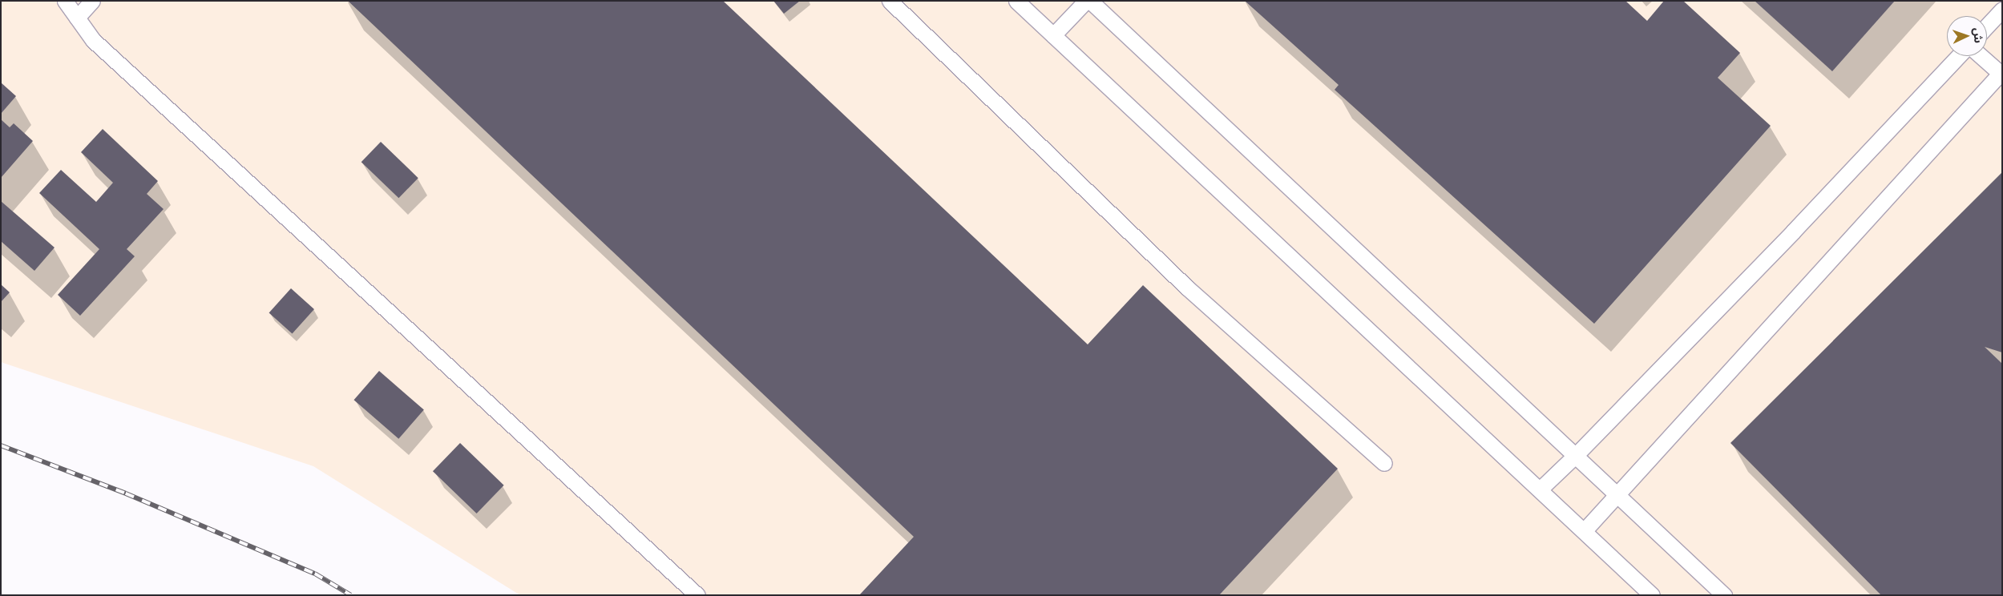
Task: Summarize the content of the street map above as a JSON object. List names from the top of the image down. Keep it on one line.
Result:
{"north":"right"}
